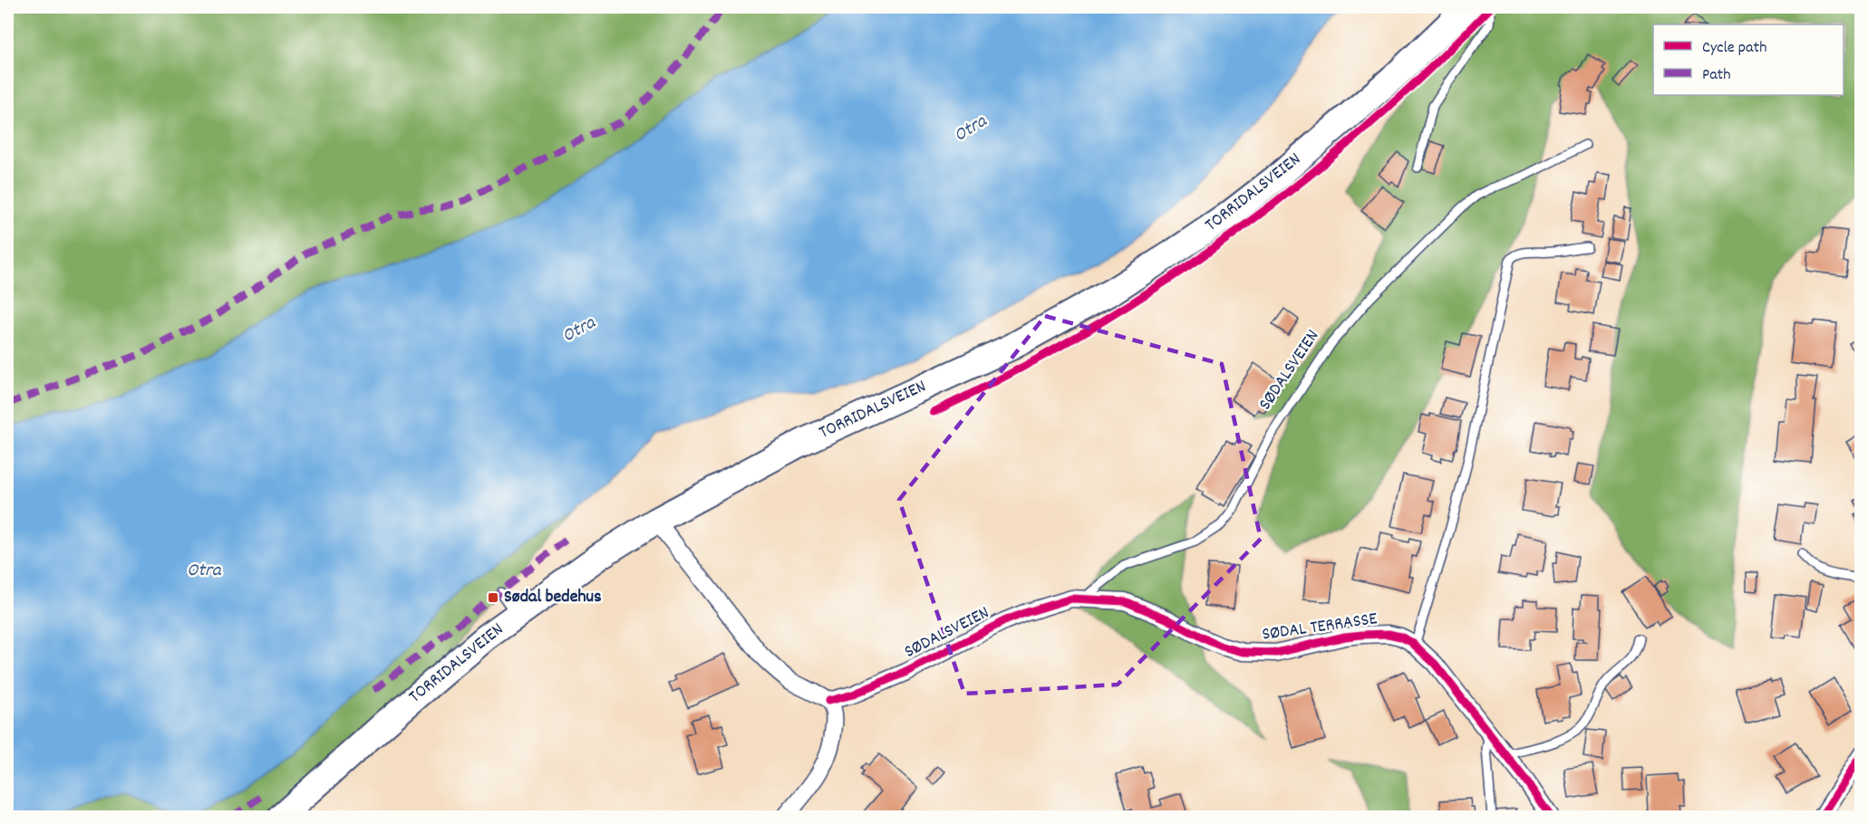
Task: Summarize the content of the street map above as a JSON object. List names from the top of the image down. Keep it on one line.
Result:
{"streets":{"main road":["TORRIDALSVEIEN"],"street":["SØDALSVEIEN","SØDAL TERRASSE"]},"crossings":[["SØDALSVEIEN","SØDAL TERRASSE"]],"water":["Otra"],"places":{"transit":["Sødal bedehus"]},"legend":["Cycle path","Path"]}
